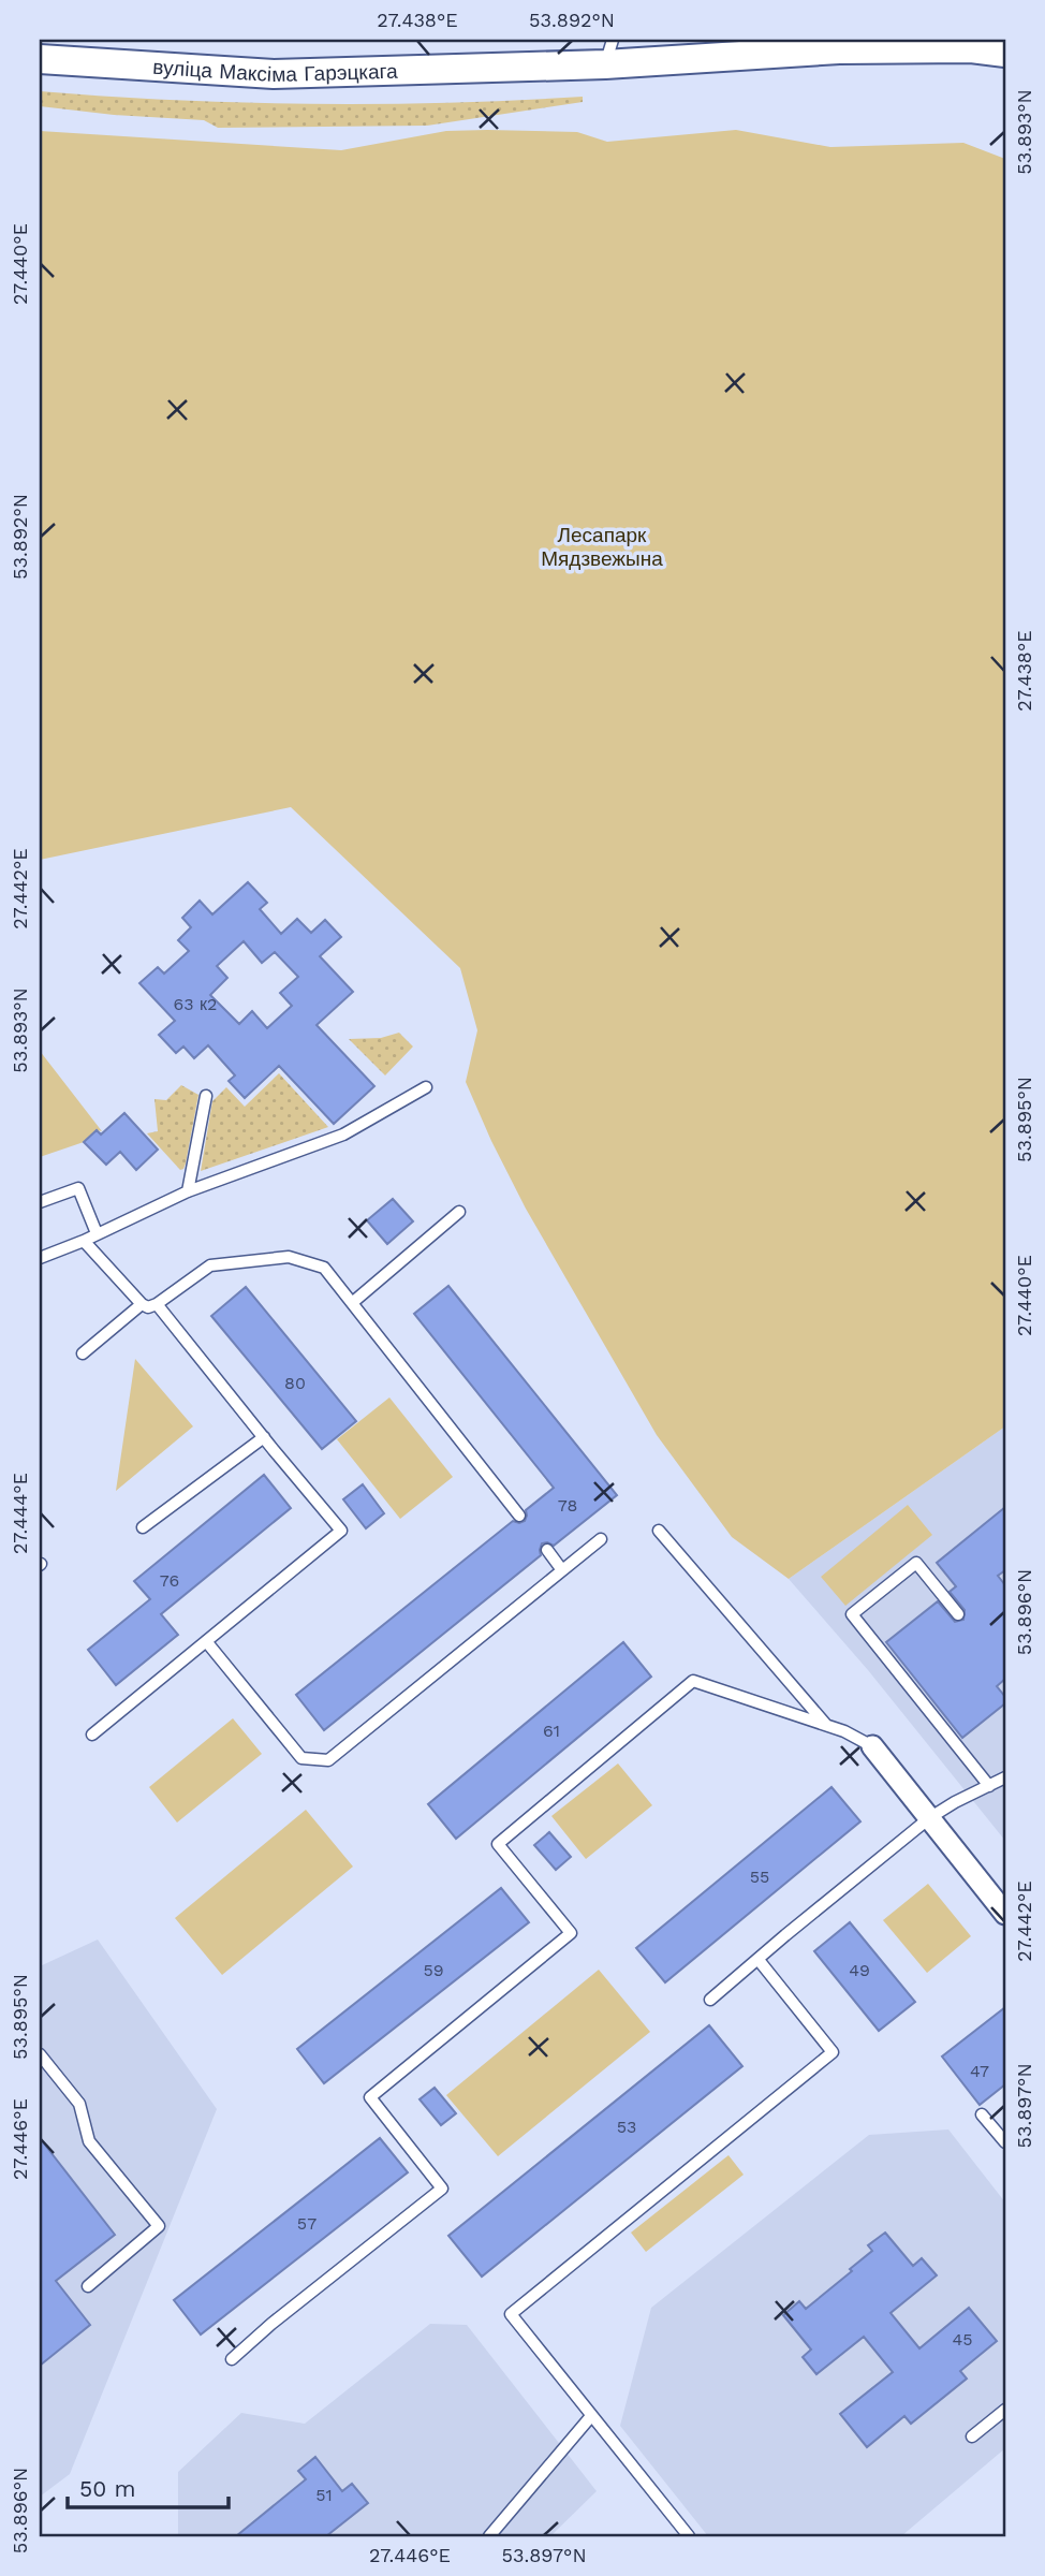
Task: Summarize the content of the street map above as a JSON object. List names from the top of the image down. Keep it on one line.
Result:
{"streets":{"main road":["вуліца Максіма Гарэцкага"]},"parks":["Лесапарк Мядзвежына"],"house_numbers":["63 к2","80","78","76","61","55","59","49","47","53","57","45","51"],"scale_bar":"50 m","coordinates":["27.438°E","53.892°N","53.893°N","27.440°E","27.442°E","53.895°N","27.444°E","53.896°N","53.897°N","27.446°E"]}
